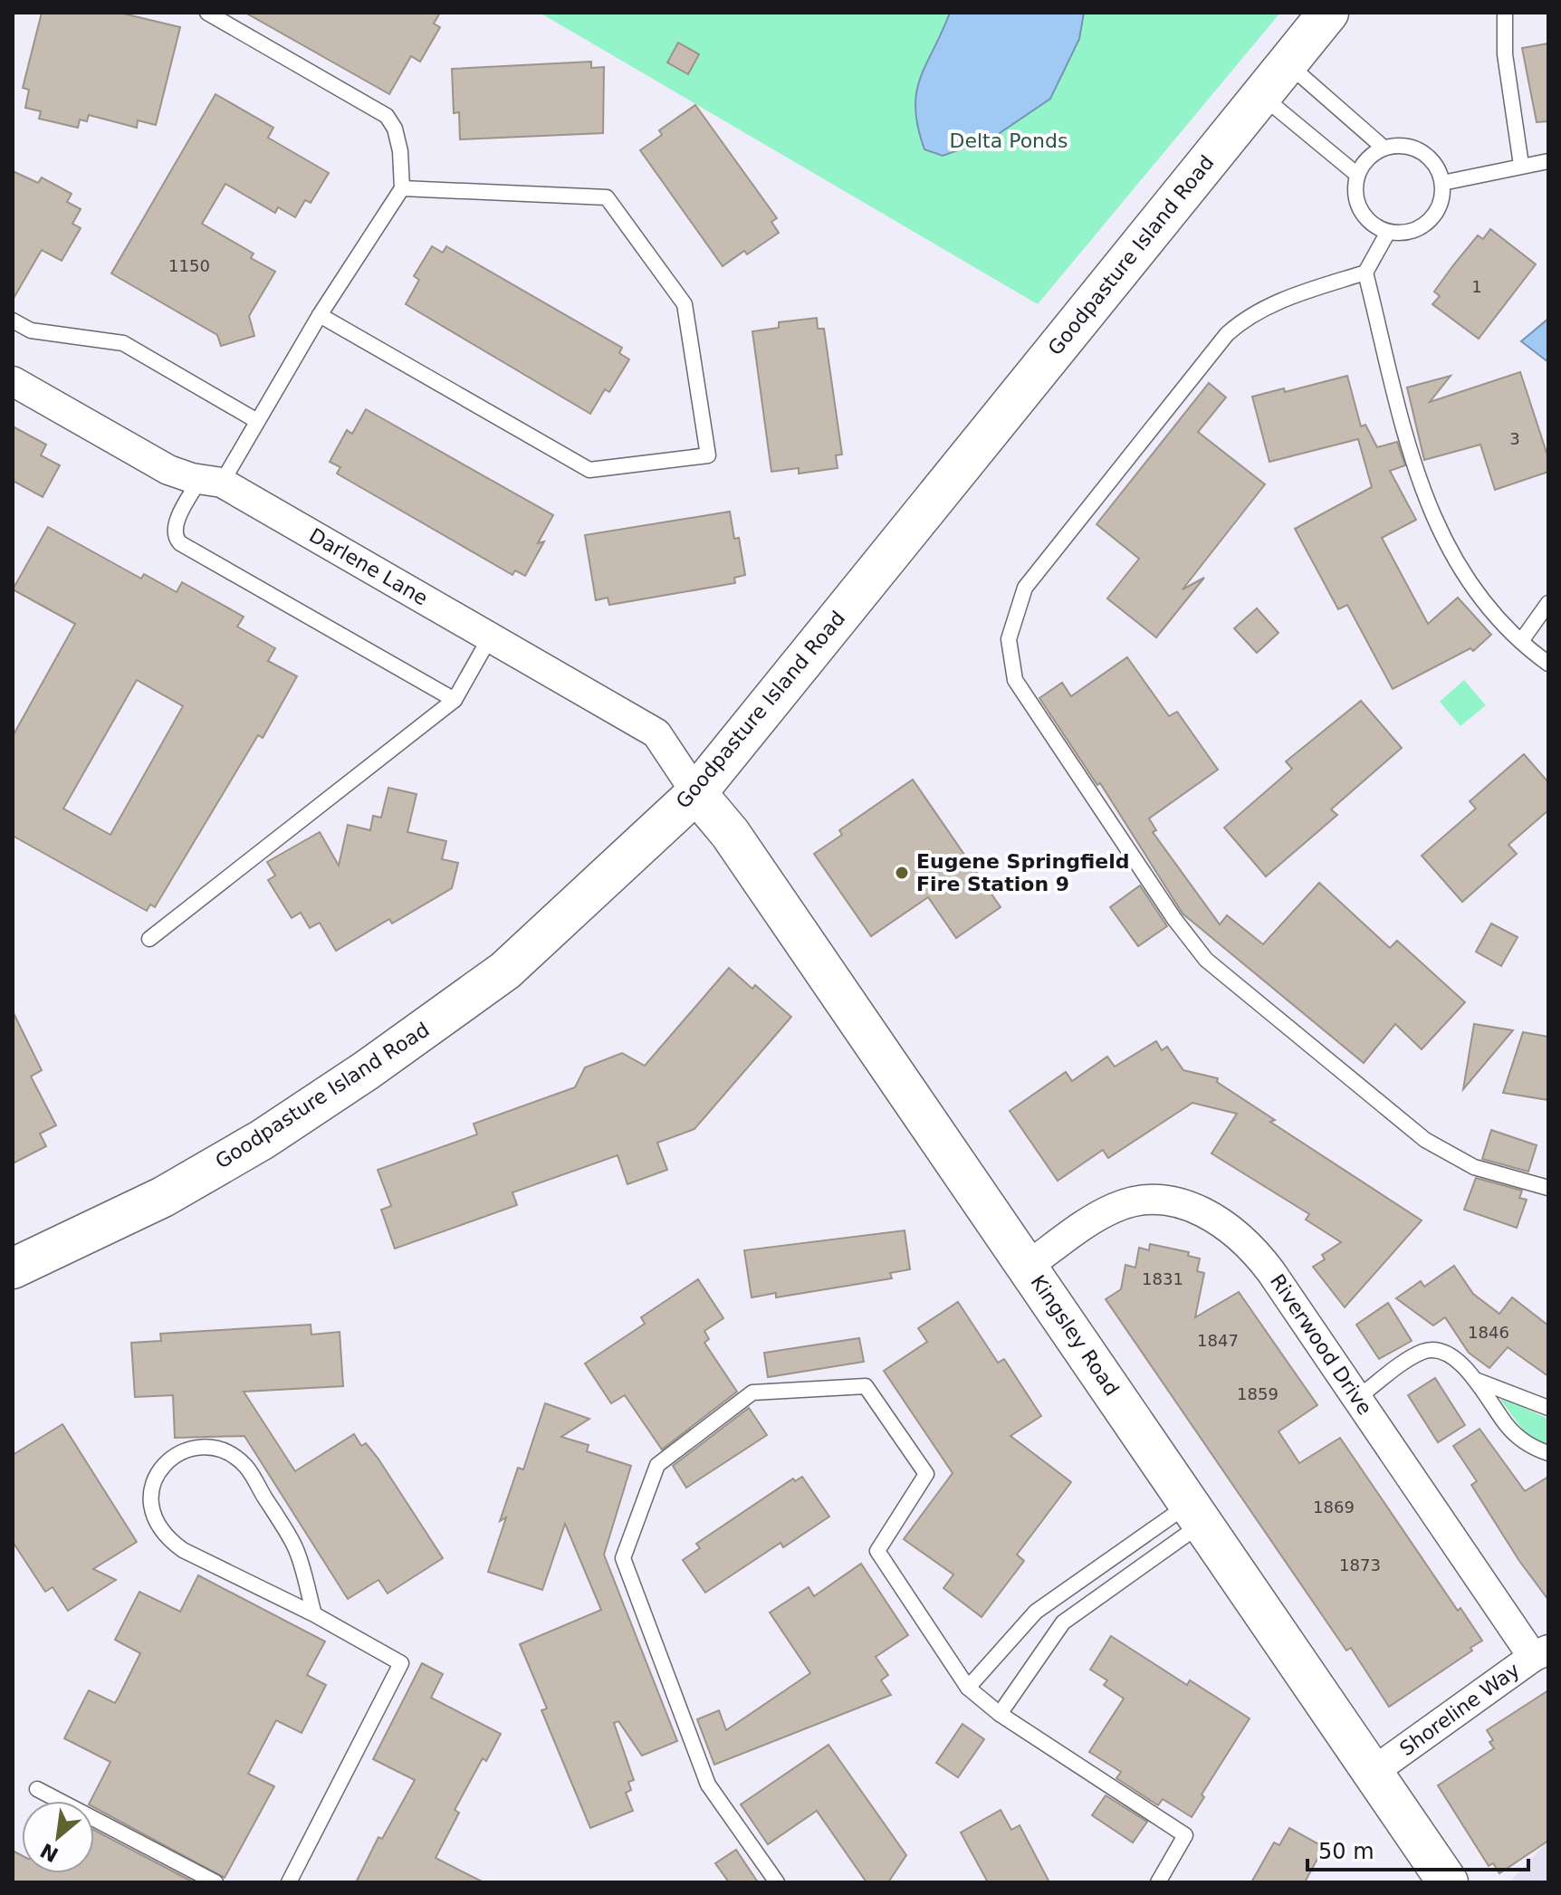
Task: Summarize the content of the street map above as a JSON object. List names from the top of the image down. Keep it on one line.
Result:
{"streets":{"main road":["Goodpasture Island Road","Kingsley Road"],"street":["Darlene Lane","Riverwood Drive","Shoreline Way"]},"crossings":[["Goodpasture Island Road","Darlene Lane"],["Goodpasture Island Road","Kingsley Road"],["Darlene Lane","Kingsley Road"],["Kingsley Road","Riverwood Drive"],["Kingsley Road","Shoreline Way"],["Riverwood Drive","Shoreline Way"]],"parks":["Delta Ponds"],"places":["Eugene Springfield Fire Station 9"],"house_numbers":["1150","1","3","1831","1846","1847","1859","1869","1873"],"scale_bar":"50 m","north":"bottom left"}
